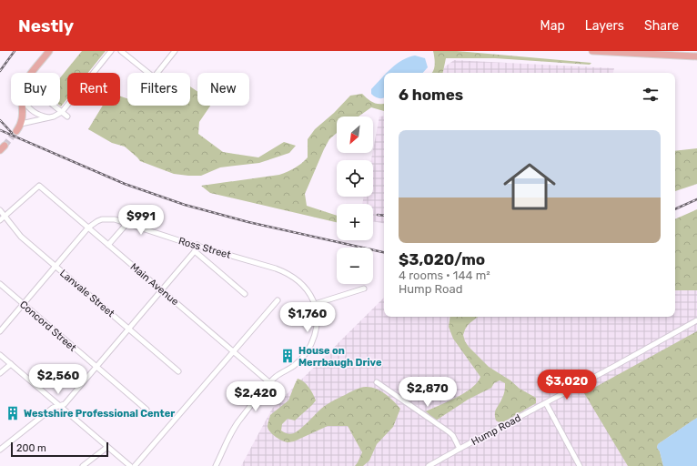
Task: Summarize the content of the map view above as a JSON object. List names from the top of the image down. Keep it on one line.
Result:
{"streets":{"street":["Ross Street","Main Avenue","Lanvale Street","Concord Street","Hump Road"]},"crossings":[["Ross Street","Main Avenue"],["Ross Street","Lanvale Street"],["Ross Street","Concord Street"],["Main Avenue","Lanvale Street"]],"places":{"building":["House on Merrbaugh Drive","Westshire Professional Center"]},"scale_bar":"200 m","north":"bottom left","page":{"header":"Nestly","nav":["Map","Layers","Share"],"chip":["Buy","Rent","Filters","New"],"heading":"6 homes","map_buttons":["+","−"],"list":[{"name":"$3,020/mo","note":"4 rooms · 144 m² · Hump Road"}],"price":["$991","$1,760","$2,560","$3,020","$2,870","$2,420"],"scale":"200 m"}}
